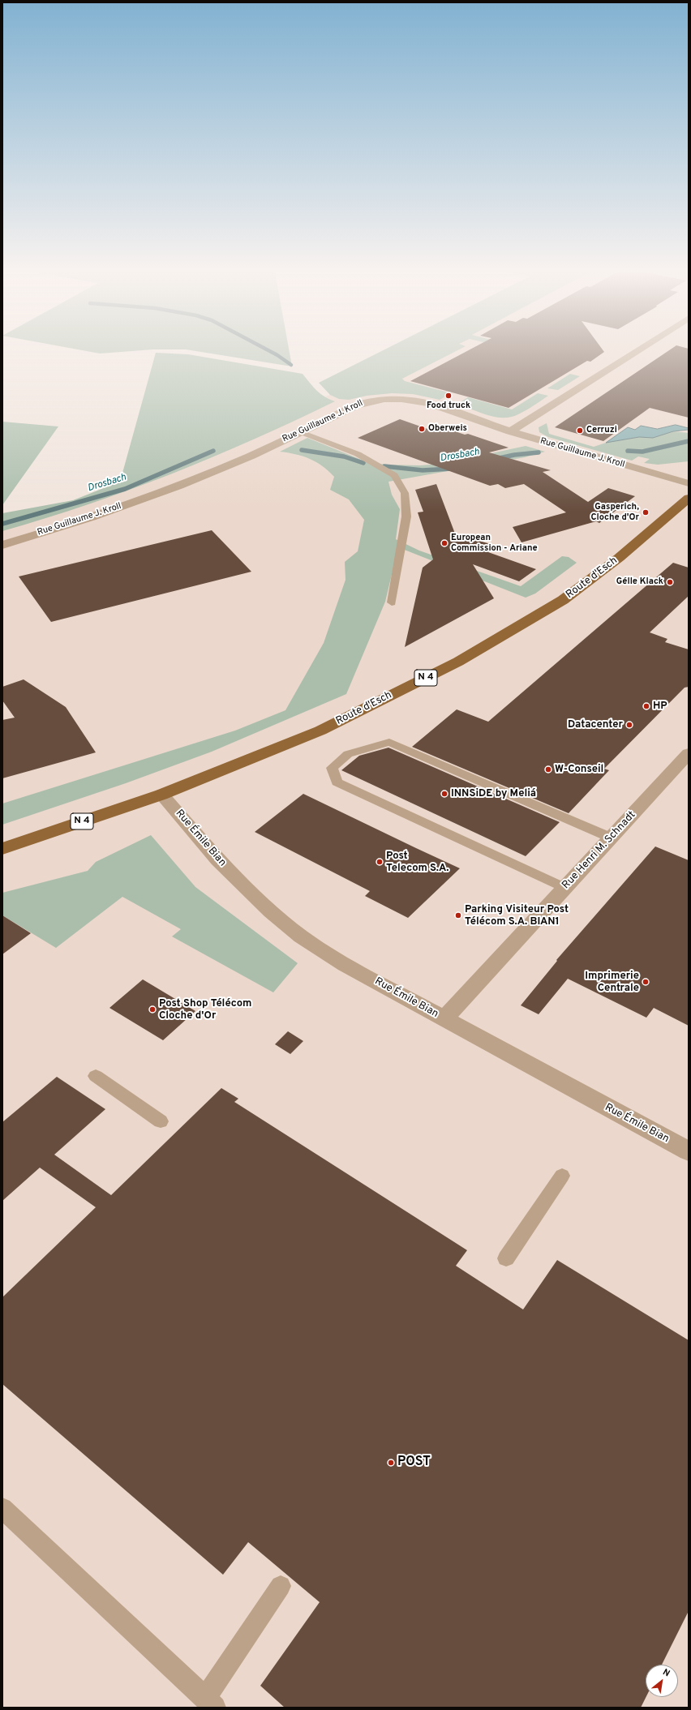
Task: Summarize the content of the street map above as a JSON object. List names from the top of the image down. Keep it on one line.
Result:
{"streets":{"main road":["Route d'Esch","N 4"],"street":["Rue Guillaume J. Kroll","Rue Émile Bian","Rue Henri M. Schnadt"]},"crossings":[["Route d'Esch","Rue Émile Bian"],["Rue Émile Bian","Rue Henri M. Schnadt"]],"water":["Drosbach"],"places":["Food truck","Oberweis","Cerruzi","Gasperich, Cloche d'Or","European Commission - Ariane","Gélle Klack","HP","Datacenter","W-Conseil","INNSiDE by Meliá","Post Telecom S.A.","Parking Visiteur Post Télécom S.A. BIAN1","Imprimerie Centrale","Post Shop Télécom Cloche d'Or","POST"],"north":"top right"}
